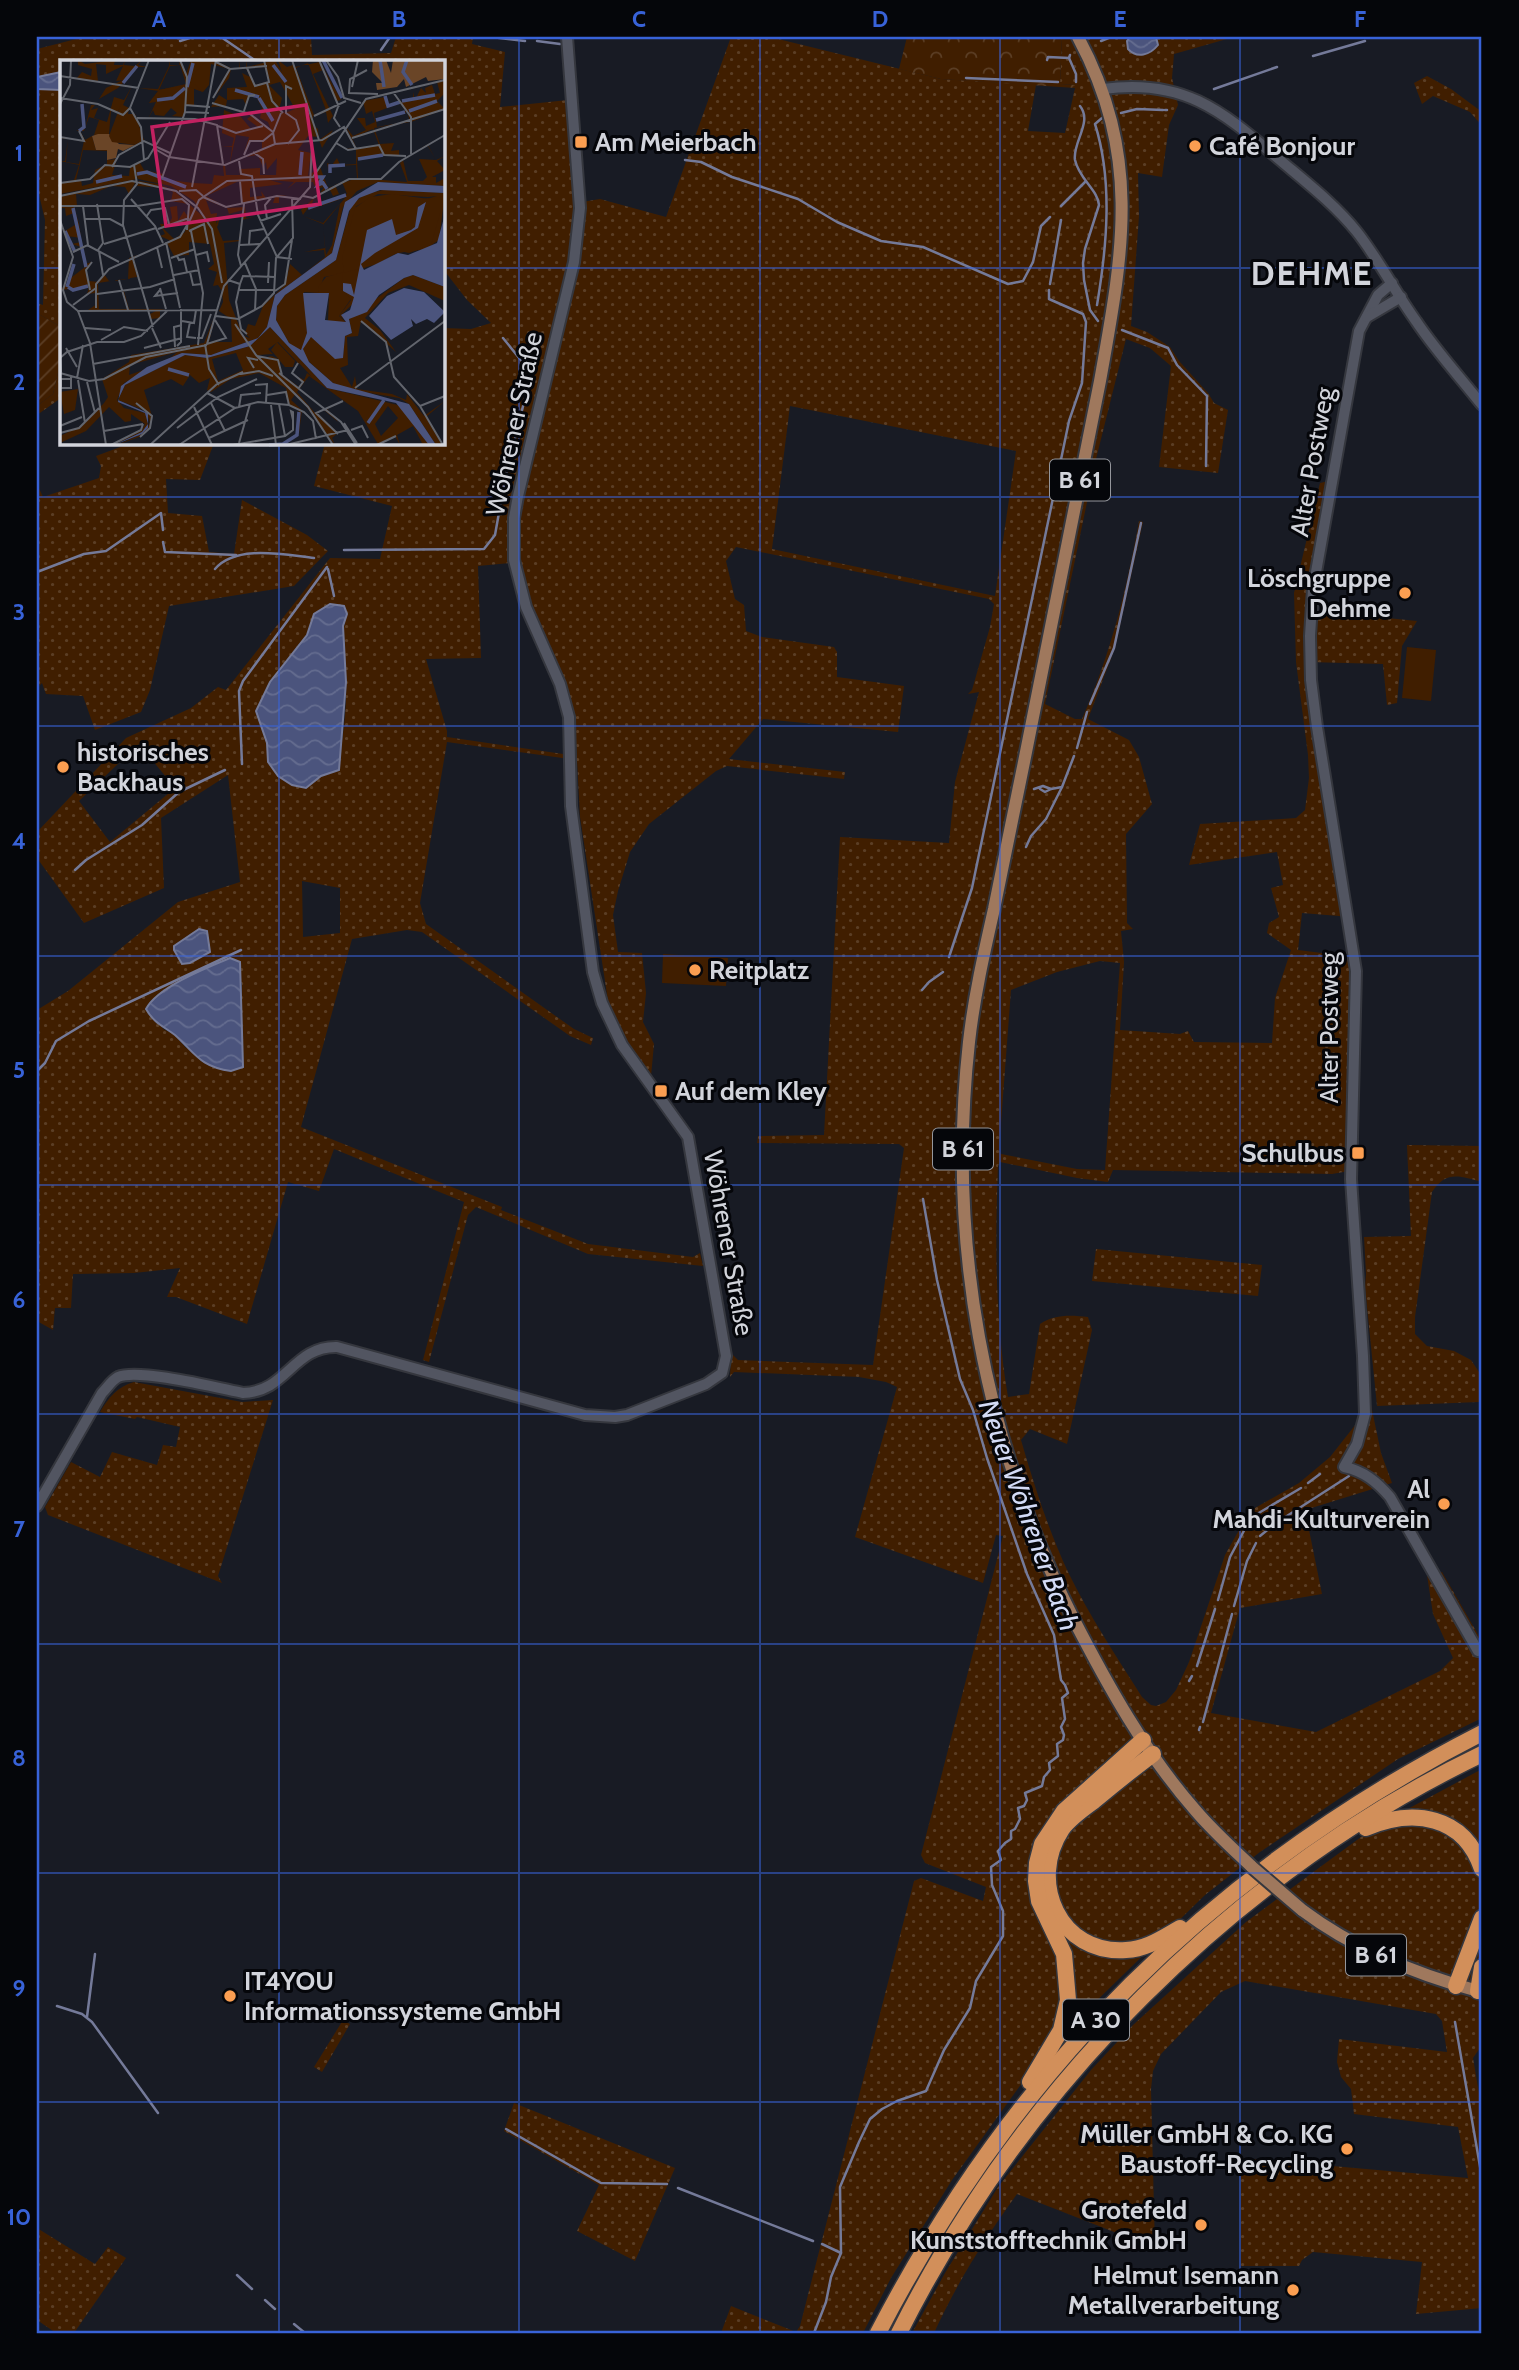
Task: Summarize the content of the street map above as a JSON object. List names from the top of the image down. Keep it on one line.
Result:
{"streets":{"highway":["A 30"],"main road":["B 61"],"street":["Wöhrener Straße","Alter Postweg"]},"districts":["DEHME"],"water":["Neuer Wöhrener Bach"],"places":{"transit":["Am Meierbach","Auf dem Kley","Schulbus"],"other":["Café Bonjour","Löschgruppe Dehme","historisches Backhaus","Reitplatz","Al Mahdi-Kulturverein","IT4YOU Informationssysteme GmbH","Müller GmbH & Co. KG Baustoff-Recycling","Grotefeld Kunststofftechnik GmbH","Helmut Isemann Metallverarbeitung"]},"grid":{"columns":["A","B","C","D","E","F"],"rows":["1","2","3","4","5","6","7","8","9","10"]}}
